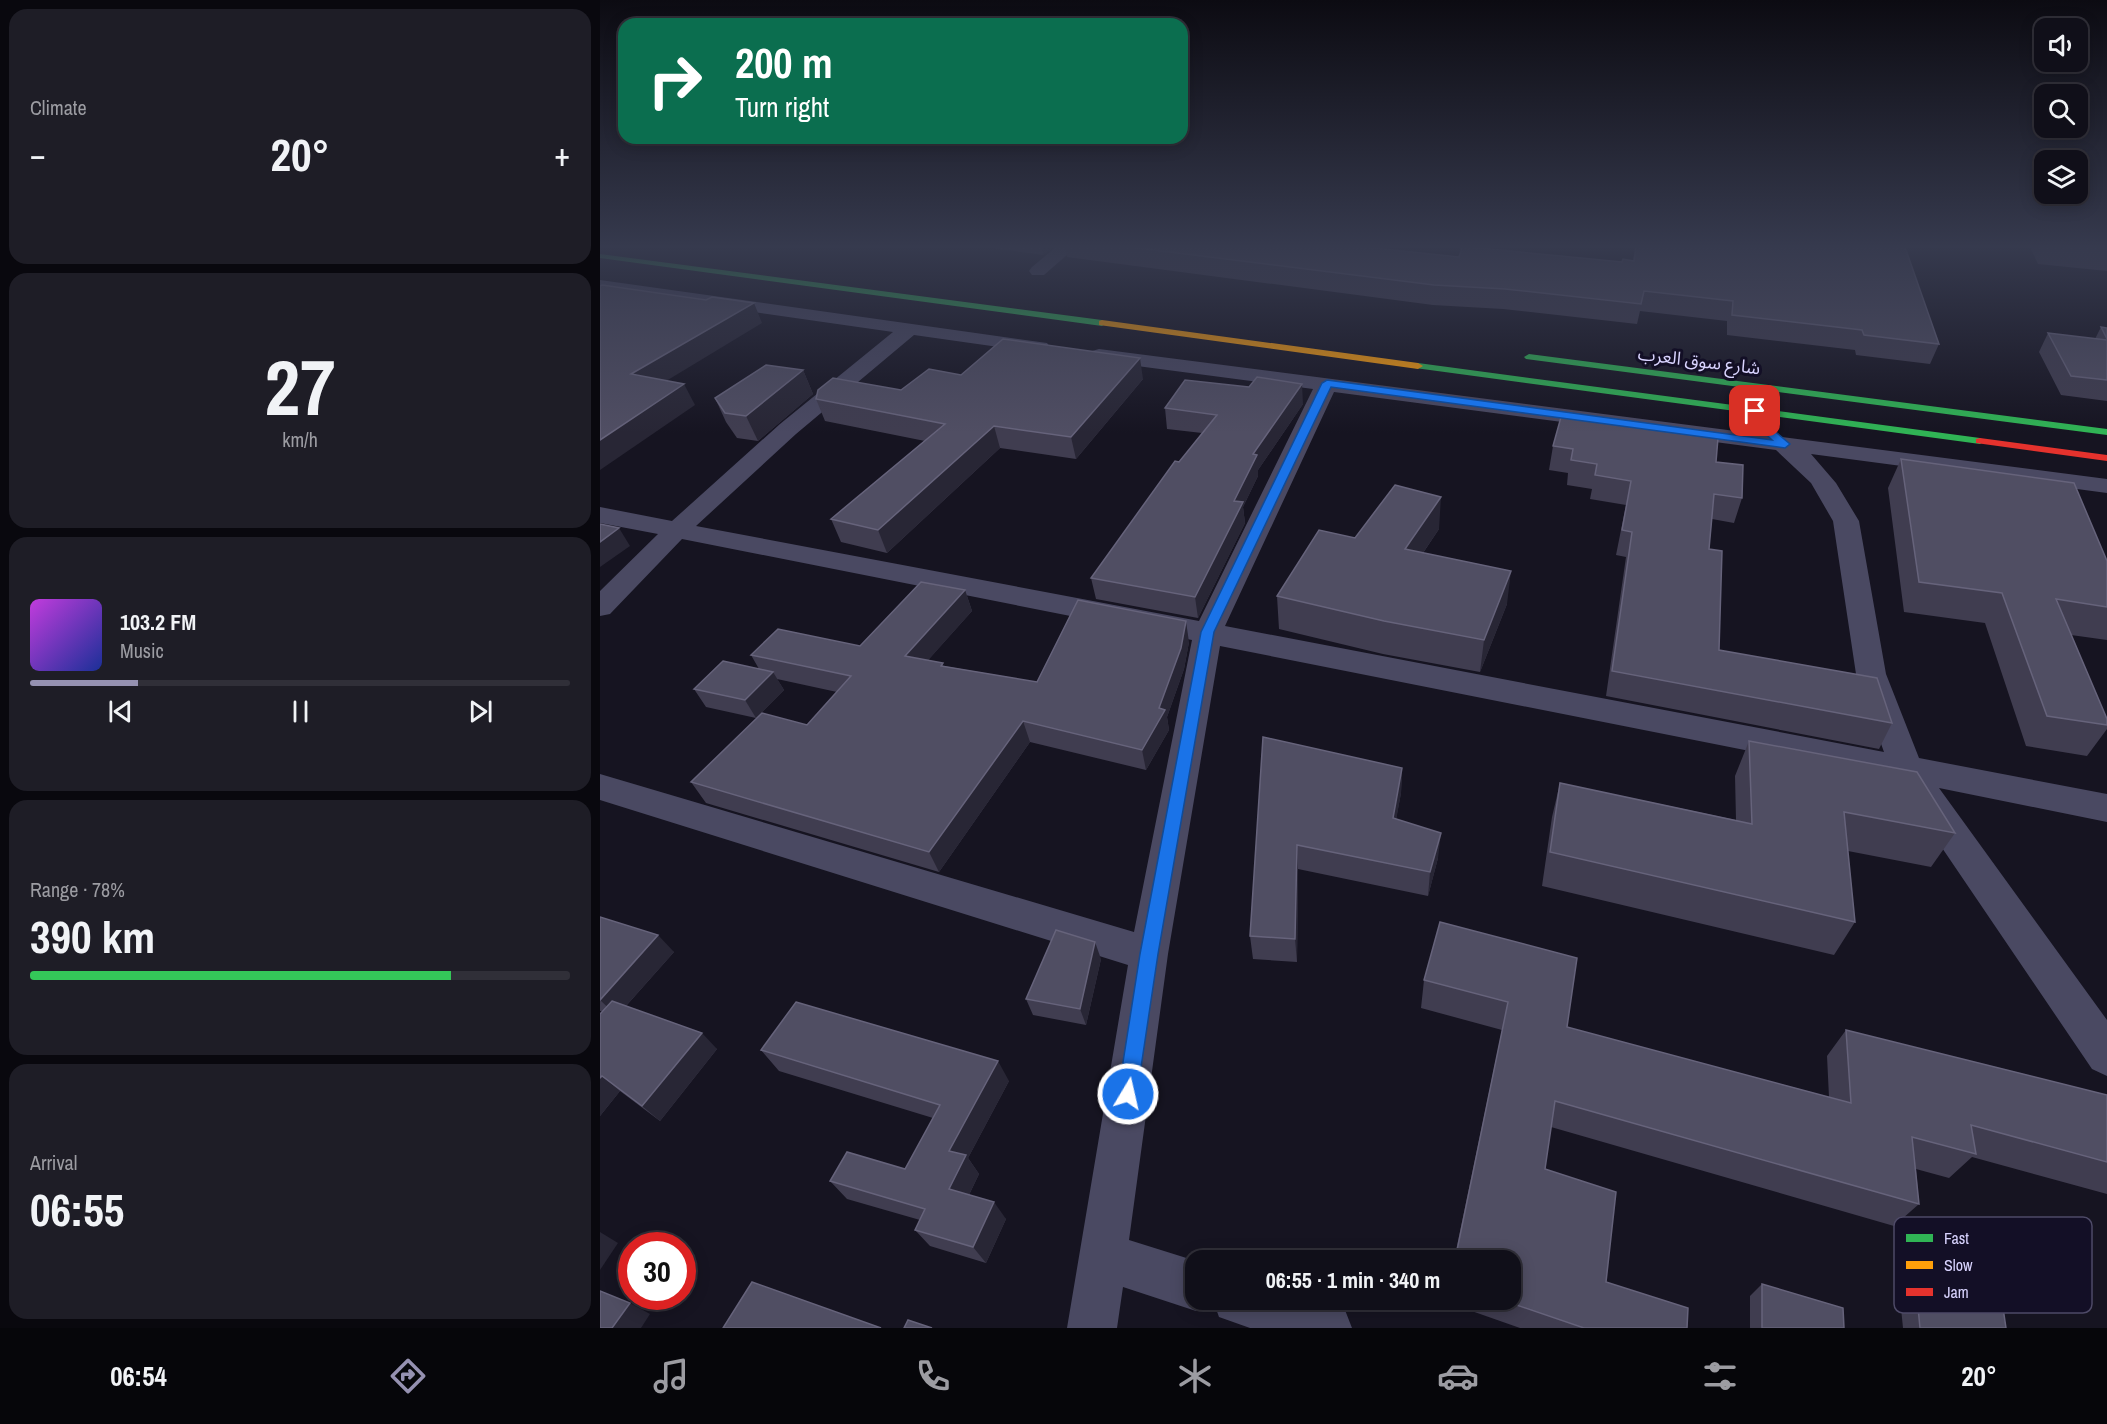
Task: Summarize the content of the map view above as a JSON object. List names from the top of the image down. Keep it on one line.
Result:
{"streets":{"main road":["شارع سوق العرب"]},"legend":["Fast","Slow","Jam"],"page":{"tile":["Climate",["27","km/h"],["Range · 78%","390 km"],["Arrival","06:55"]],"turn":["200 m","Turn right"],"heat":["−","20°","+"],"song":["103.2 FM","Music"],"limit":"30","trip":"06:55 · 1 min · 340 m","tabs":["06:54","20°"]}}
